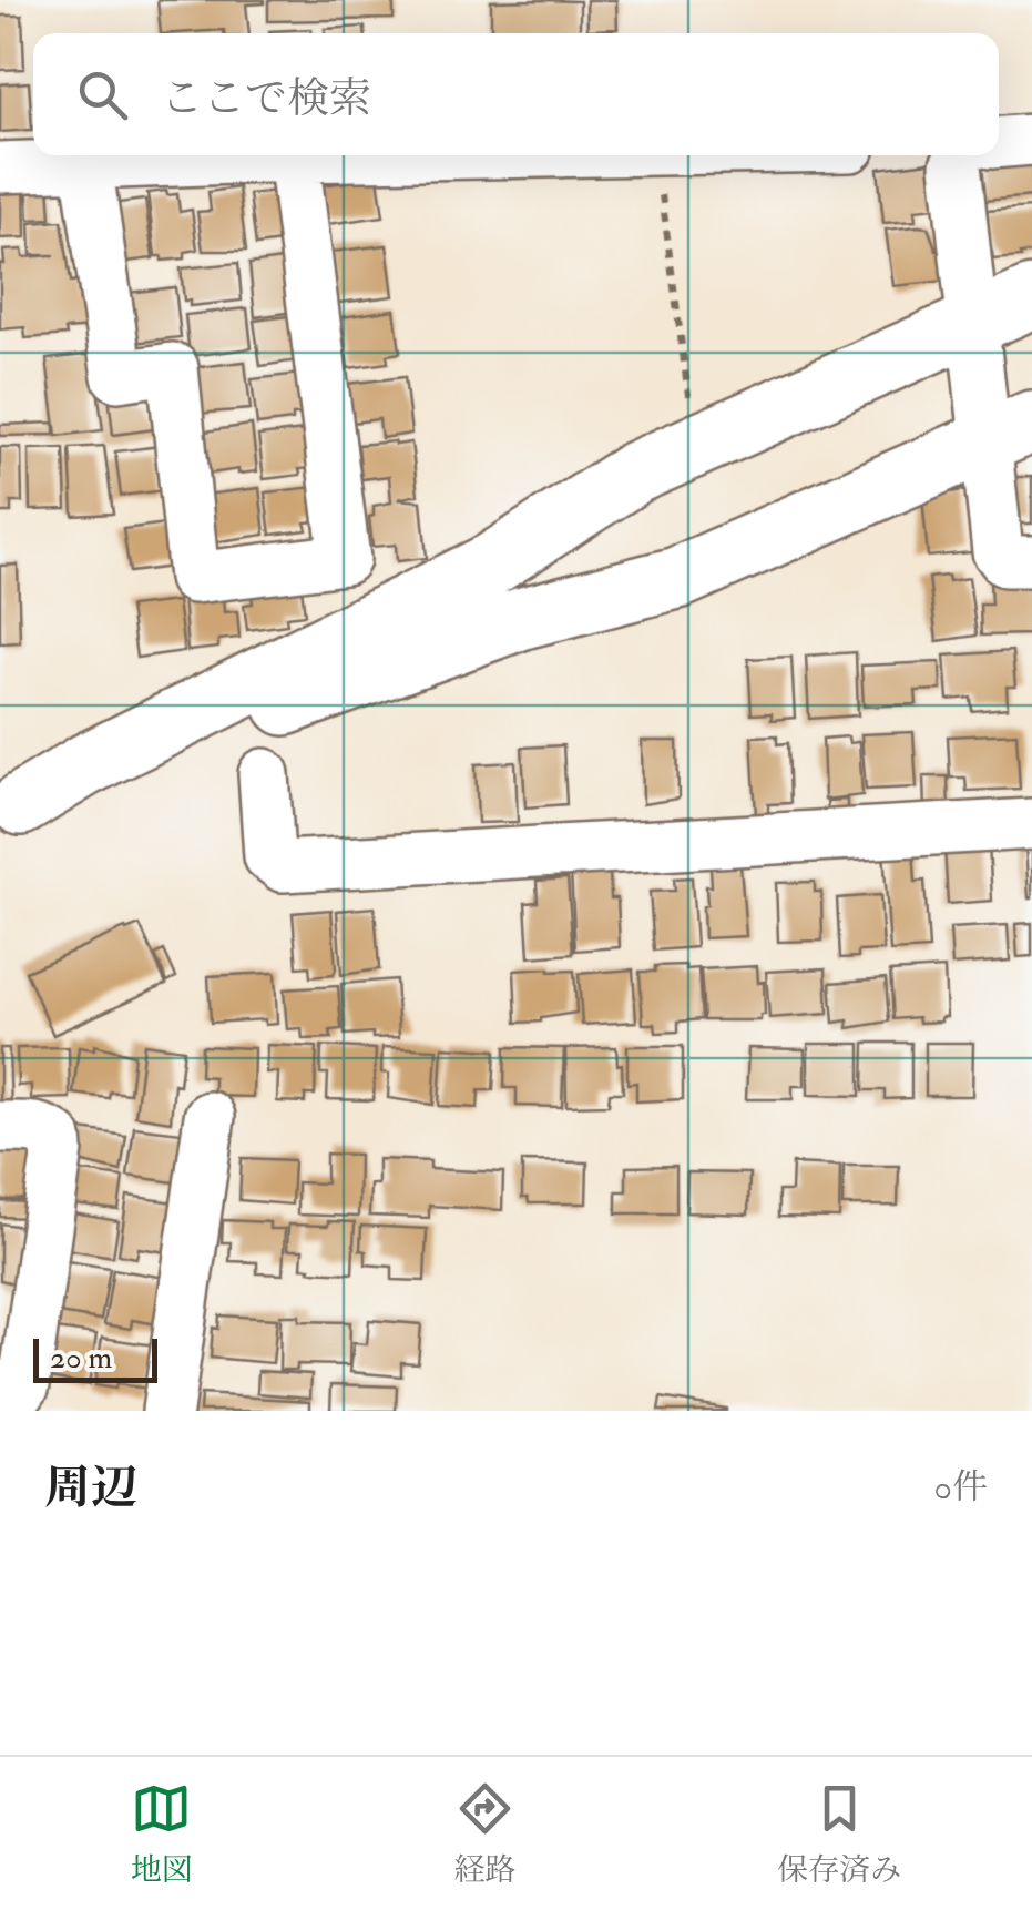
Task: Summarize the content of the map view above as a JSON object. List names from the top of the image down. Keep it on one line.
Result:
{"scale_bar":"20 m","page":{"search":"ここで検索","scale":"20 m","heading":["周辺","0件"],"nav":["地図","経路","保存済み"]}}
